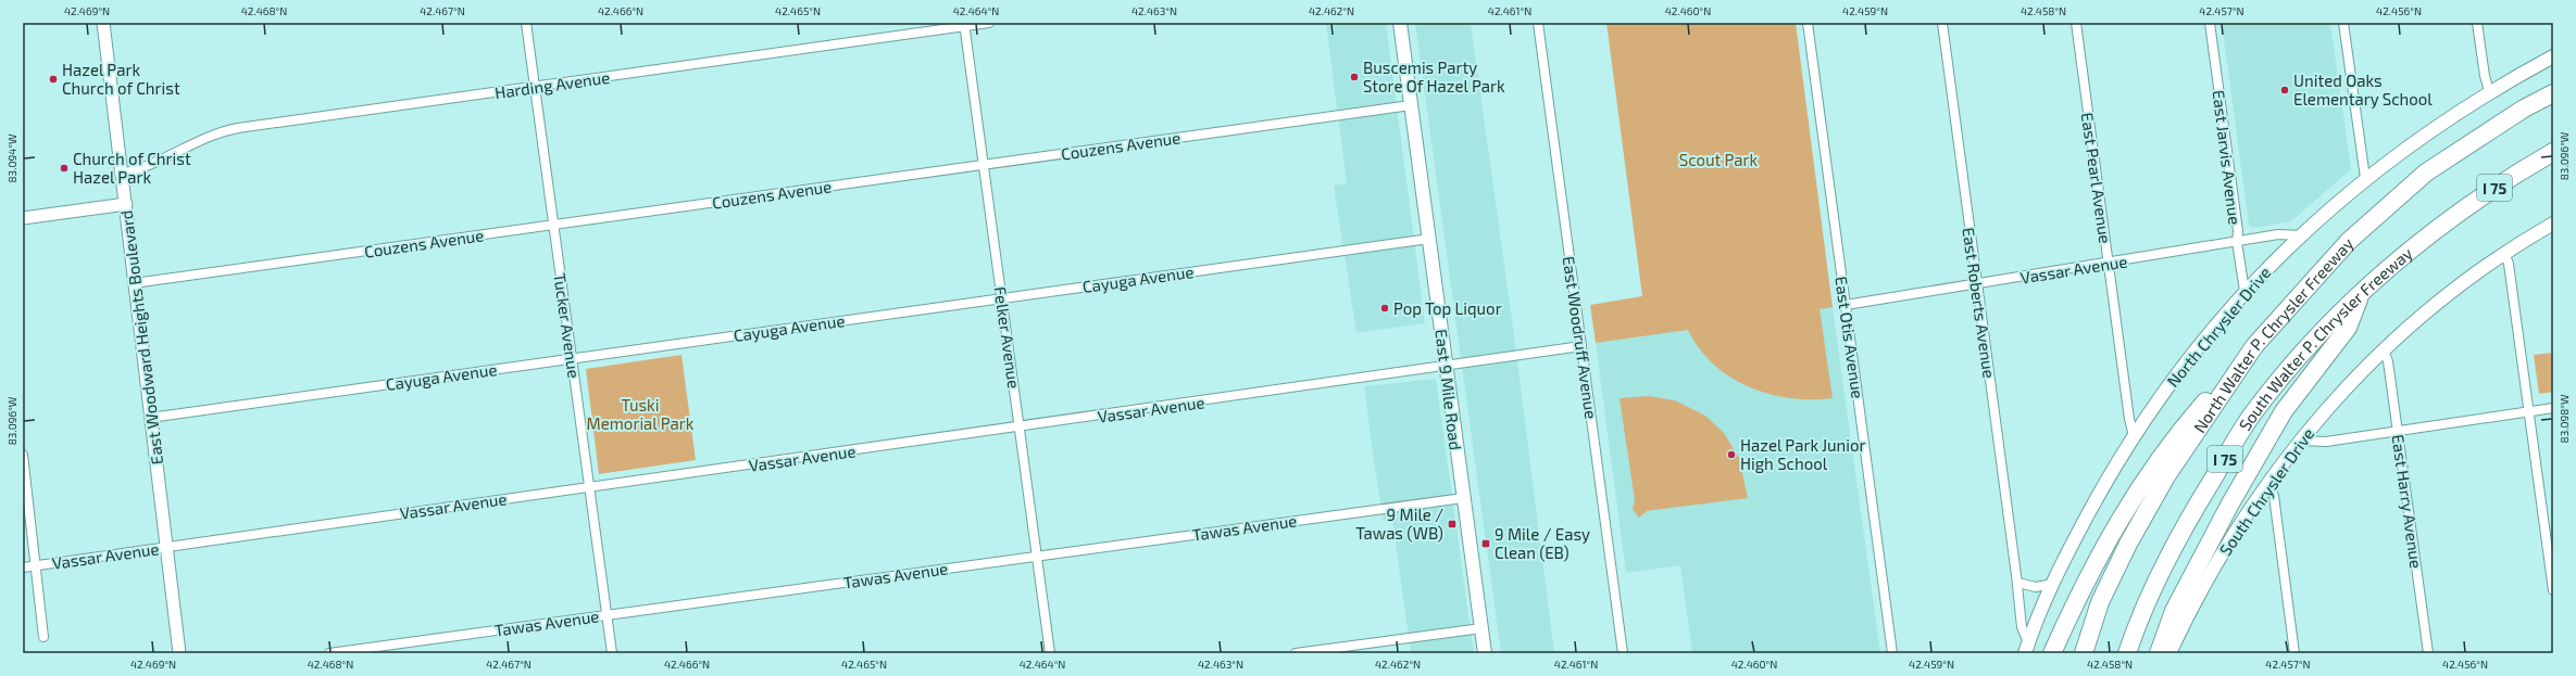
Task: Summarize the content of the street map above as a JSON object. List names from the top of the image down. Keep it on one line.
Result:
{"streets":{"highway":["I 75","North Walter P. Chrysler Freeway","South Walter P. Chrysler Freeway"],"main road":["North Chrysler Drive","East 9 Mile Road","South Chrysler Drive"],"street":["Harding Avenue","Couzens Avenue","East Jarvis Avenue","East Pearl Avenue","Vassar Avenue","Cayuga Avenue","East Roberts Avenue","Tucker Avenue","East Woodward Heights Boulevard","Felker Avenue","East Woodruff Avenue","East Otis Avenue","East Harry Avenue","Tawas Avenue"]},"crossings":[["Harding Avenue","Tucker Avenue"],["Harding Avenue","East Woodward Heights Boulevard"],["Harding Avenue","Felker Avenue"],["Couzens Avenue","Tucker Avenue"],["Couzens Avenue","East Woodward Heights Boulevard"],["Couzens Avenue","Felker Avenue"],["Couzens Avenue","East 9 Mile Road"],["East Jarvis Avenue","Vassar Avenue"],["East Jarvis Avenue","North Chrysler Drive"],["East Pearl Avenue","Vassar Avenue"],["East Pearl Avenue","North Chrysler Drive"],["Vassar Avenue","East Roberts Avenue"],["Vassar Avenue","Tucker Avenue"],["Vassar Avenue","North Chrysler Drive"],["Vassar Avenue","East Woodward Heights Boulevard"],["Vassar Avenue","Felker Avenue"],["Vassar Avenue","East Woodruff Avenue"],["Vassar Avenue","East Otis Avenue"],["Vassar Avenue","East 9 Mile Road"],["Cayuga Avenue","Tucker Avenue"],["Cayuga Avenue","East Woodward Heights Boulevard"],["Cayuga Avenue","Felker Avenue"],["Cayuga Avenue","East 9 Mile Road"],["East Roberts Avenue","North Chrysler Drive"],["Tucker Avenue","Tawas Avenue"],["Felker Avenue","Tawas Avenue"],["East 9 Mile Road","Tawas Avenue"],["South Chrysler Drive","East Harry Avenue"]],"parks":["Scout Park","Tuski Memorial Park"],"places":{"other":["Buscemis Party Store Of Hazel Park","Hazel Park Church of Christ","United Oaks Elementary School","Church of Christ Hazel Park","Pop Top Liquor","Hazel Park Junior High School"],"transit":["9 Mile / Tawas (WB)","9 Mile / Easy Clean (EB)"]},"coordinates":["42.469°N","42.468°N","42.467°N","42.466°N","42.465°N","42.464°N","42.463°N","42.462°N","42.461°N","42.460°N","42.459°N","42.458°N","42.457°N","42.456°N","83.096°W","83.094°W","83.098°W"]}
